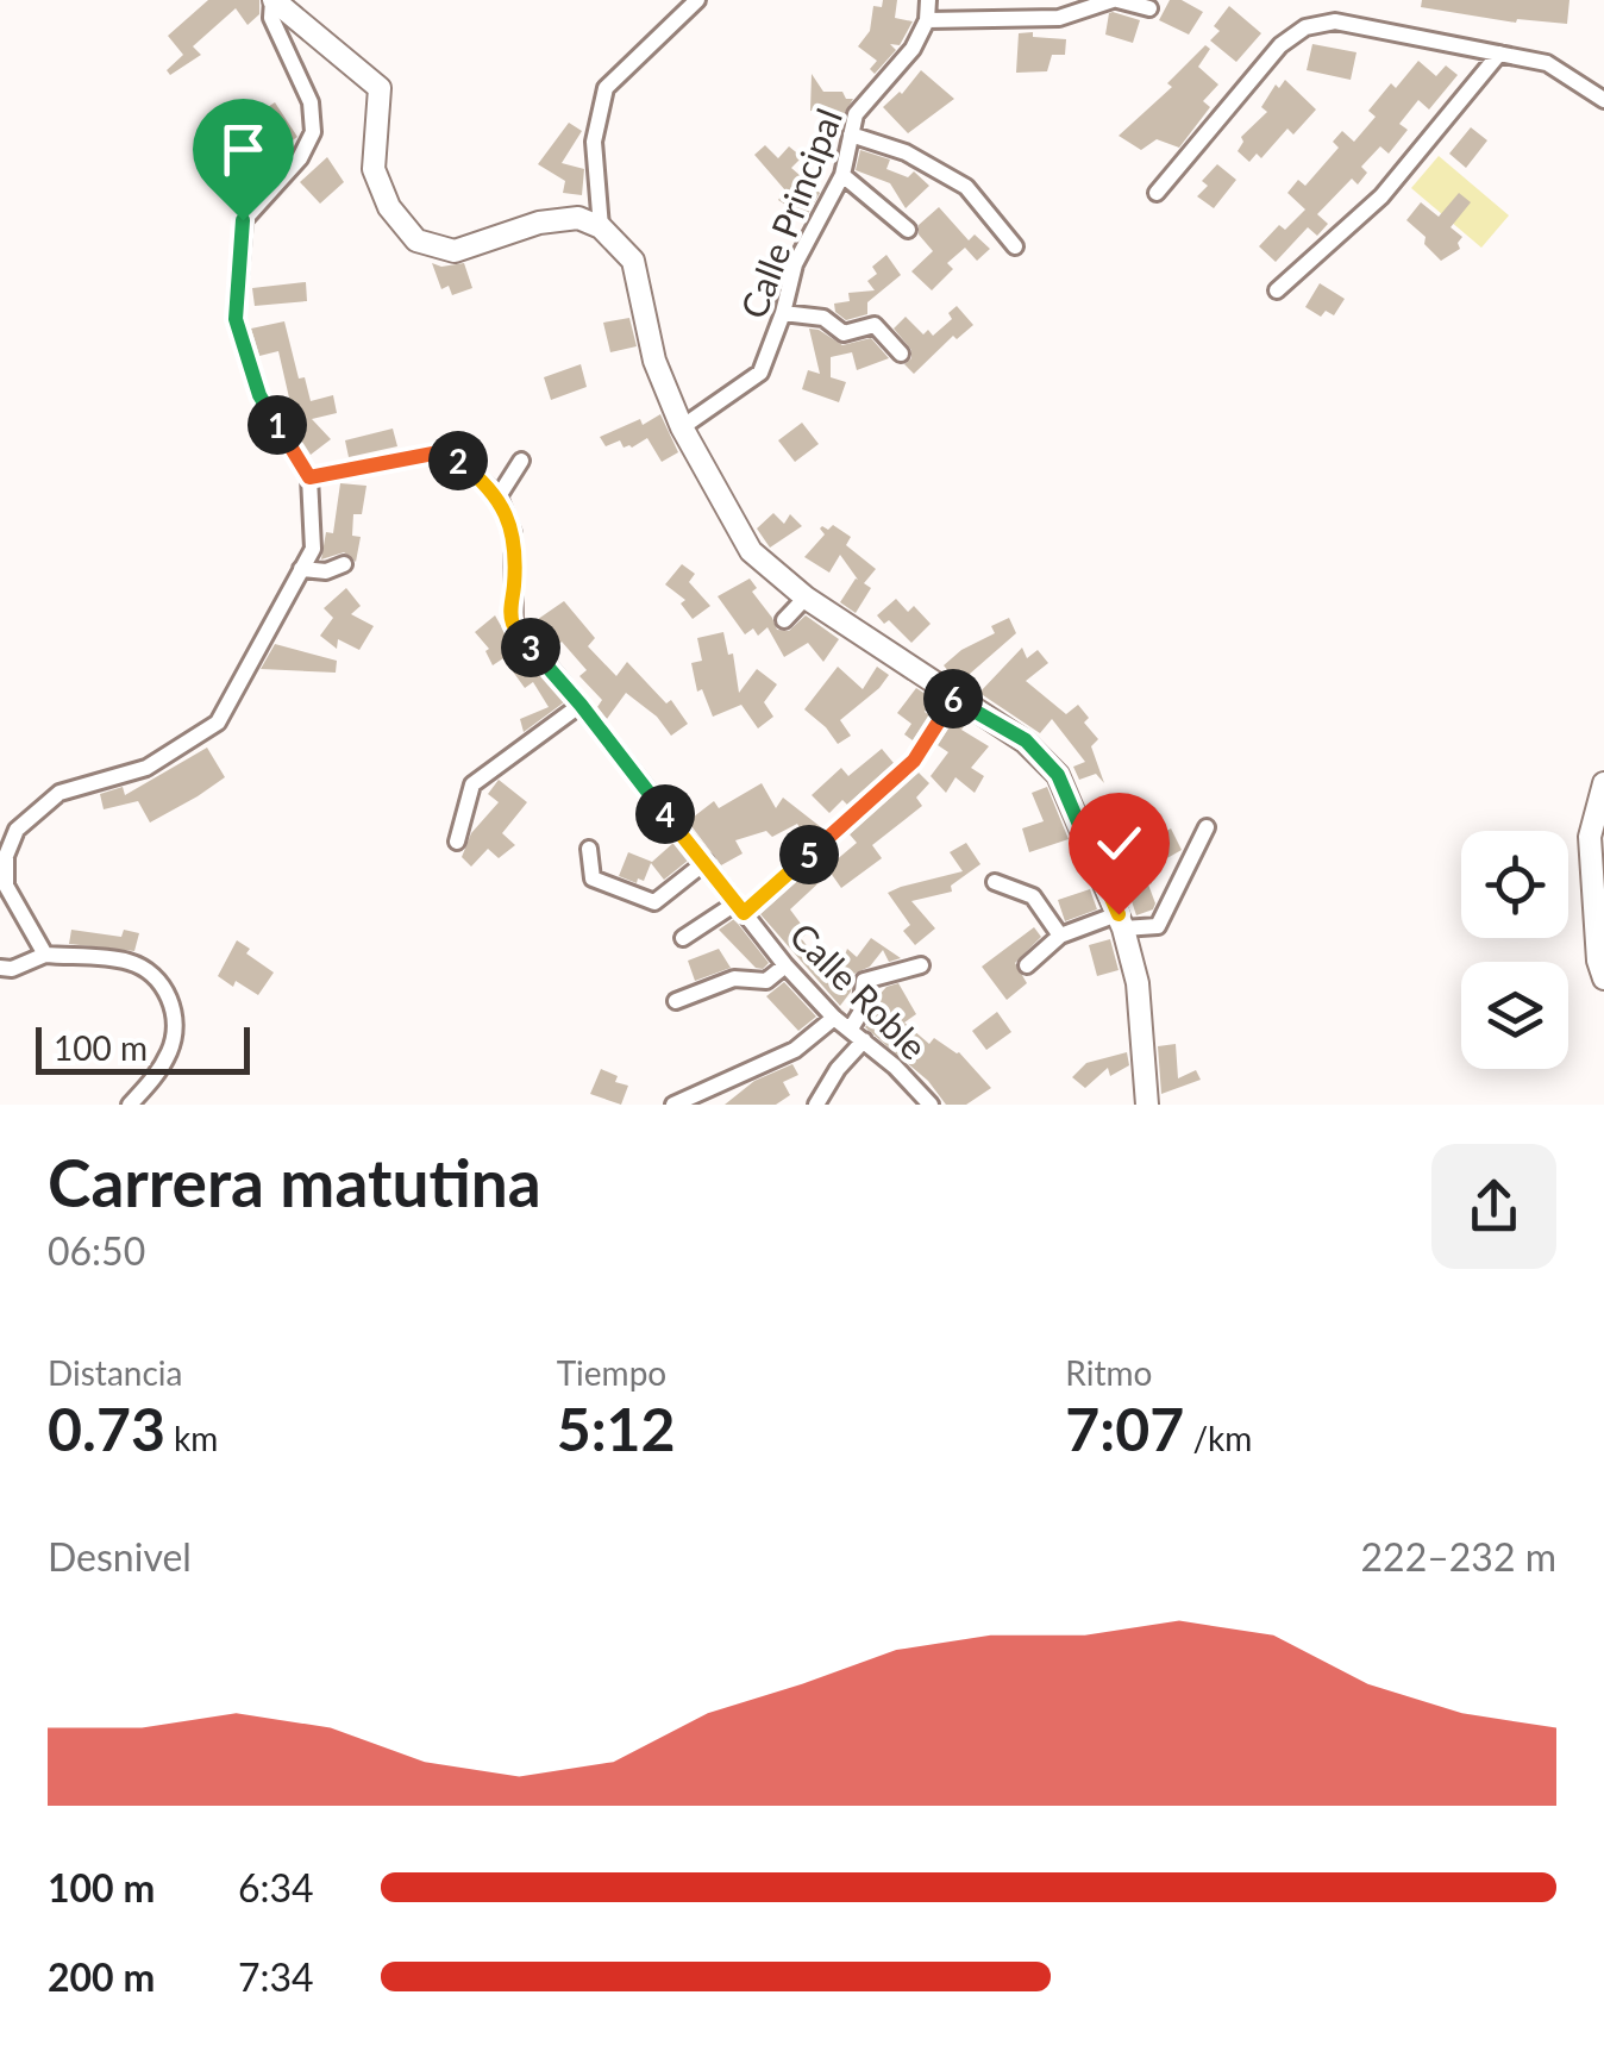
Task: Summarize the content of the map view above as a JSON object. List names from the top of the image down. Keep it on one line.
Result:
{"streets":{"street":["Calle Principal","Calle Roble"]},"scale_bar":"100 m","page":{"pins":["1","2","3","6","4","5"],"scale":"100 m","heading":["Carrera matutina","06:50"],"stats":[["Distancia","0.73 km"],["Tiempo","5:12"],["Ritmo","7:07 /km"]],"chart":["Desnivel","222–232 m"],"list":[{"name":"100 m","note":"6:34"},{"name":"200 m","note":"7:34"}]}}
